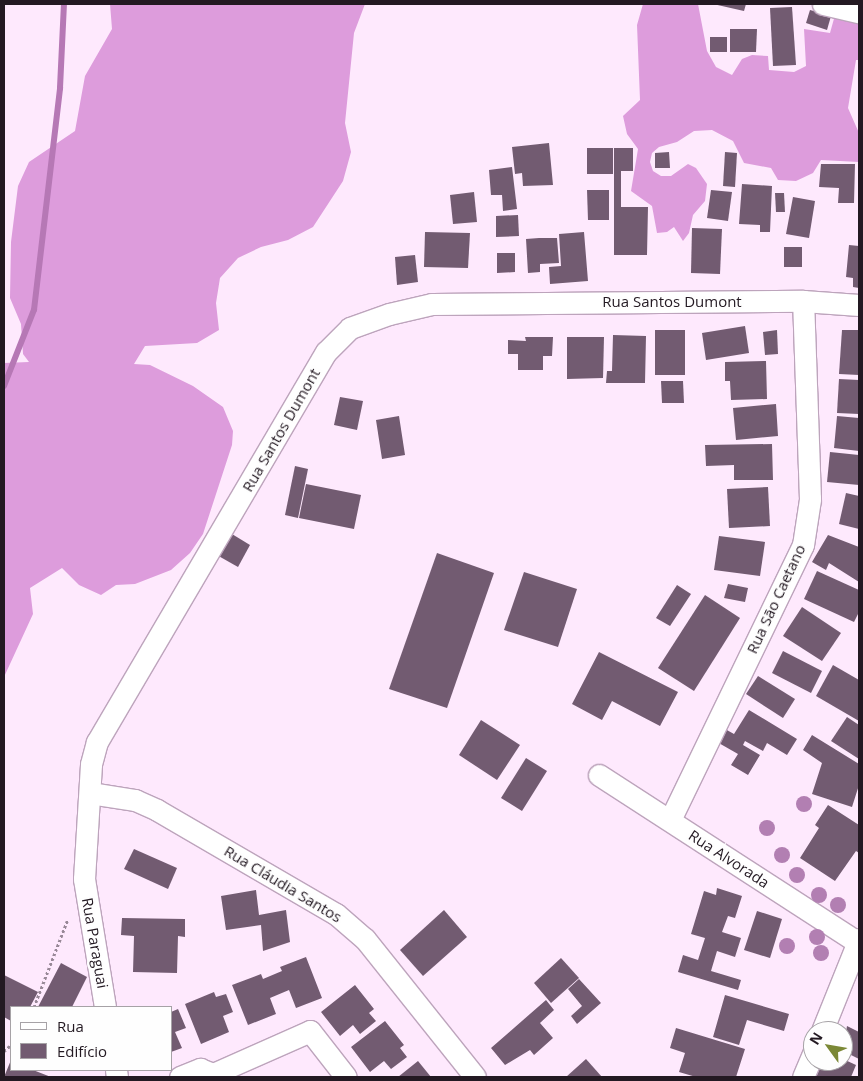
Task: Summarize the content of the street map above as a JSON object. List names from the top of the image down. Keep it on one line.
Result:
{"streets":{"street":["Rua Santos Dumont","Rua São Caetano","Rua Alvorada","Rua Cláudia Santos","Rua Paraguai"]},"crossings":[["Rua Santos Dumont","Rua São Caetano"],["Rua Santos Dumont","Rua Cláudia Santos"],["Rua Santos Dumont","Rua Paraguai"],["Rua São Caetano","Rua Alvorada"]],"legend":["Rua","Edifício"],"north":"top left"}
